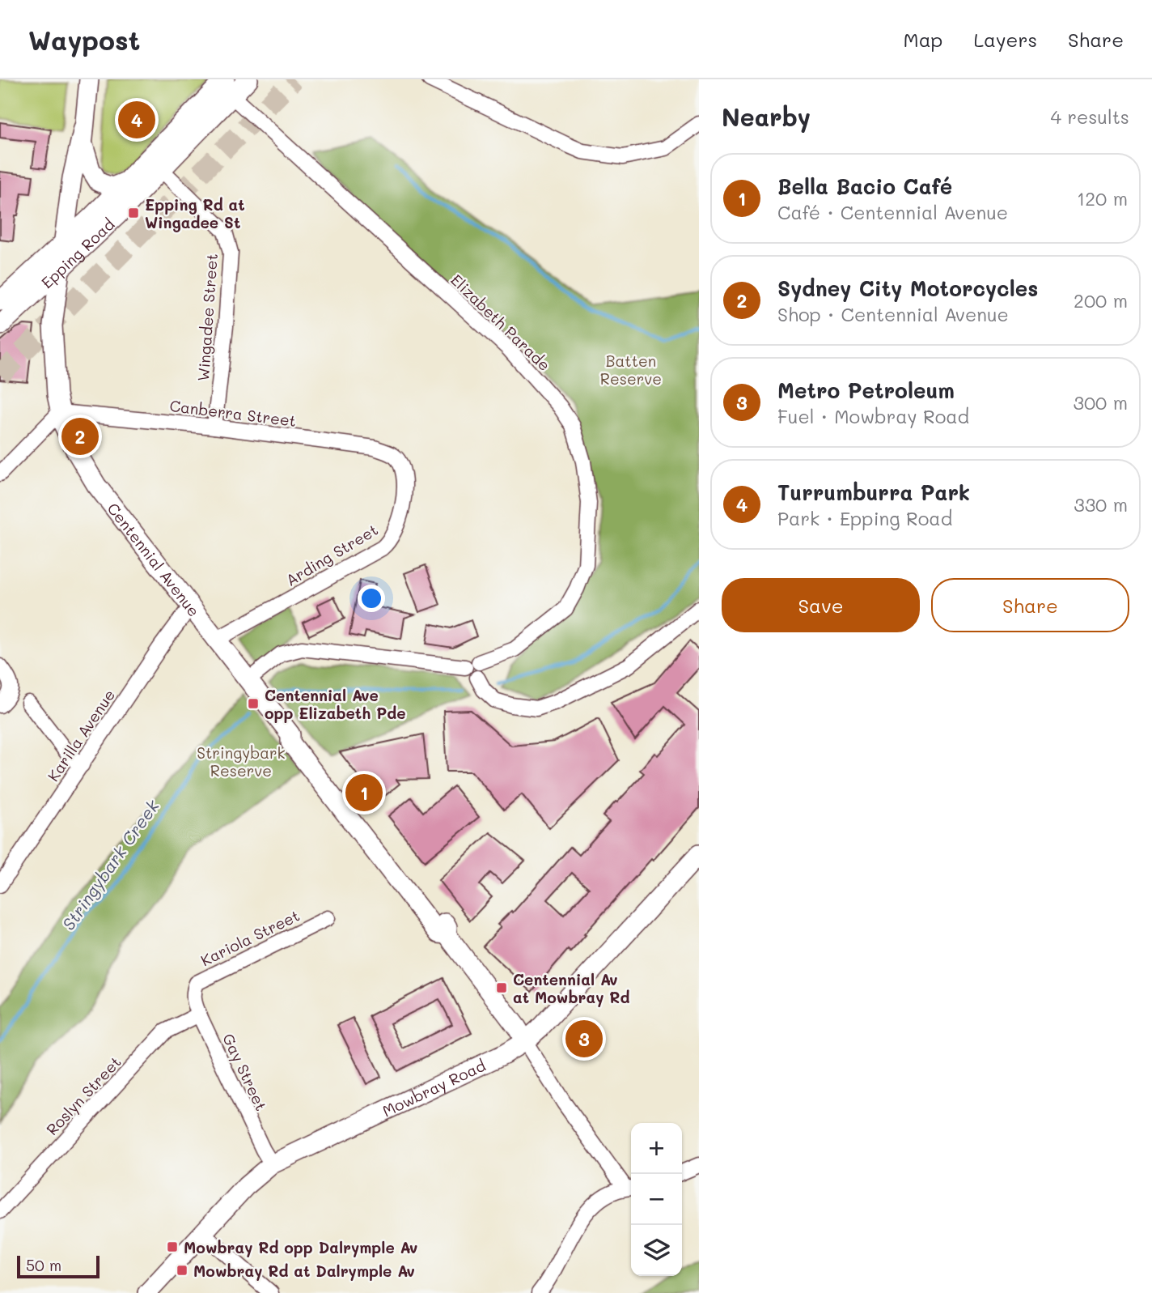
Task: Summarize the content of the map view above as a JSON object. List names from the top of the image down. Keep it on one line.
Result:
{"streets":{"main road":["Epping Road","Centennial Avenue","Mowbray Road"],"street":["Wingadee Street","Elizabeth Parade","Canberra Street","Arding Street","Karilla Avenue","Kariola Street","Gay Street","Roslyn Street"]},"crossings":[["Epping Road","Wingadee Street"],["Epping Road","Elizabeth Parade"],["Epping Road","Centennial Avenue"],["Wingadee Street","Canberra Street"],["Canberra Street","Arding Street"],["Canberra Street","Centennial Avenue"],["Arding Street","Centennial Avenue"],["Centennial Avenue","Karilla Avenue"],["Centennial Avenue","Mowbray Road"],["Kariola Street","Gay Street"],["Gay Street","Mowbray Road"],["Gay Street","Roslyn Street"]],"water":["Stringybark Creek"],"parks":["Batten Reserve","Stringybark Reserve"],"places":{"transit":["Epping Rd at Wingadee St","Centennial Ave opp Elizabeth Pde","Centennial Av at Mowbray Rd","Mowbray Rd opp Dalrymple Av","Mowbray Rd at Dalrymple Av"]},"scale_bar":"50 m","page":{"header":"Waypost","nav":["Map","Layers","Share"],"heading":["Nearby","4 results"],"pins":["4","2","1","3"],"list":[{"mark":"1","name":"Bella Bacio Café","note":"Café · Centennial Avenue","value":"120 m"},{"mark":"2","name":"Sydney City Motorcycles","note":"Shop · Centennial Avenue","value":"200 m"},{"mark":"3","name":"Metro Petroleum","note":"Fuel · Mowbray Road","value":"300 m"},{"mark":"4","name":"Turrumburra Park","note":"Park · Epping Road","value":"330 m"}],"buttons":["Save","Share"],"map_buttons":["+","−"],"scale":"50 m"}}
